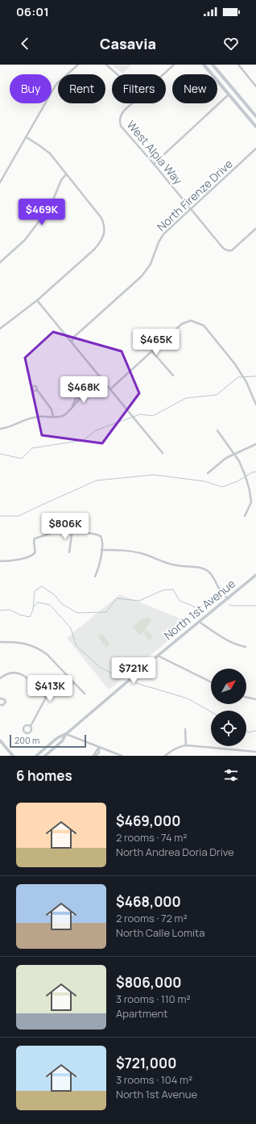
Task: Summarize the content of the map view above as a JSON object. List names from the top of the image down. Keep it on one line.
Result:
{"streets":{"main road":["North 1st Avenue"],"street":["West Alpia Way","North Firenze Drive"]},"crossings":[["West Alpia Way","North Firenze Drive"]],"scale_bar":"200 m","north":"top right","page":{"status":"06:01","header":"Casavia","chip":["Buy","Rent","Filters","New"],"price":["$469K","$465K","$468K","$806K","$721K","$413K"],"scale":"200 m","heading":"6 homes","list":[{"name":"$469,000","note":"2 rooms · 74 m² · North Andrea Doria Drive"},{"name":"$468,000","note":"2 rooms · 72 m² · North Calle Lomita"},{"name":"$806,000","note":"3 rooms · 110 m² · Apartment"},{"name":"$721,000","note":"3 rooms · 104 m² · North 1st Avenue"}]}}
